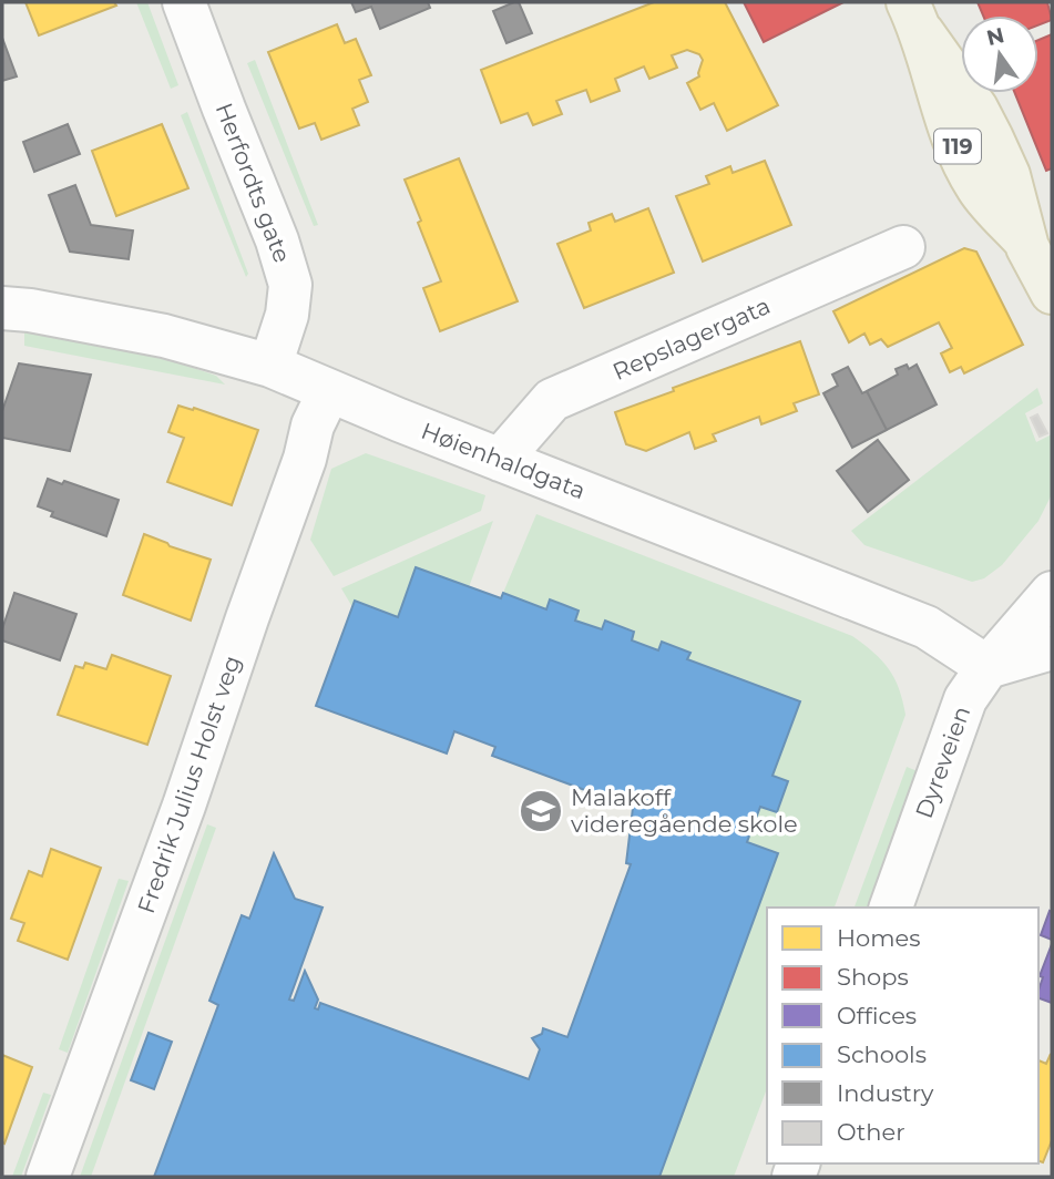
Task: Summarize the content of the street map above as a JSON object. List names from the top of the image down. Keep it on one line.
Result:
{"streets":{"main road":["119"],"street":["Herfordts gate","Repslagergata","Høienhaldgata","Dyreveien","Fredrik Julius Holst veg"]},"crossings":[["Herfordts gate","Høienhaldgata"],["Repslagergata","Høienhaldgata"],["Høienhaldgata","Dyreveien"],["Høienhaldgata","Fredrik Julius Holst veg"]],"places":{"school or university":["Malakoff videregående skole"]},"legend":["Homes","Shops","Offices","Schools","Industry","Other"],"north":"top"}
